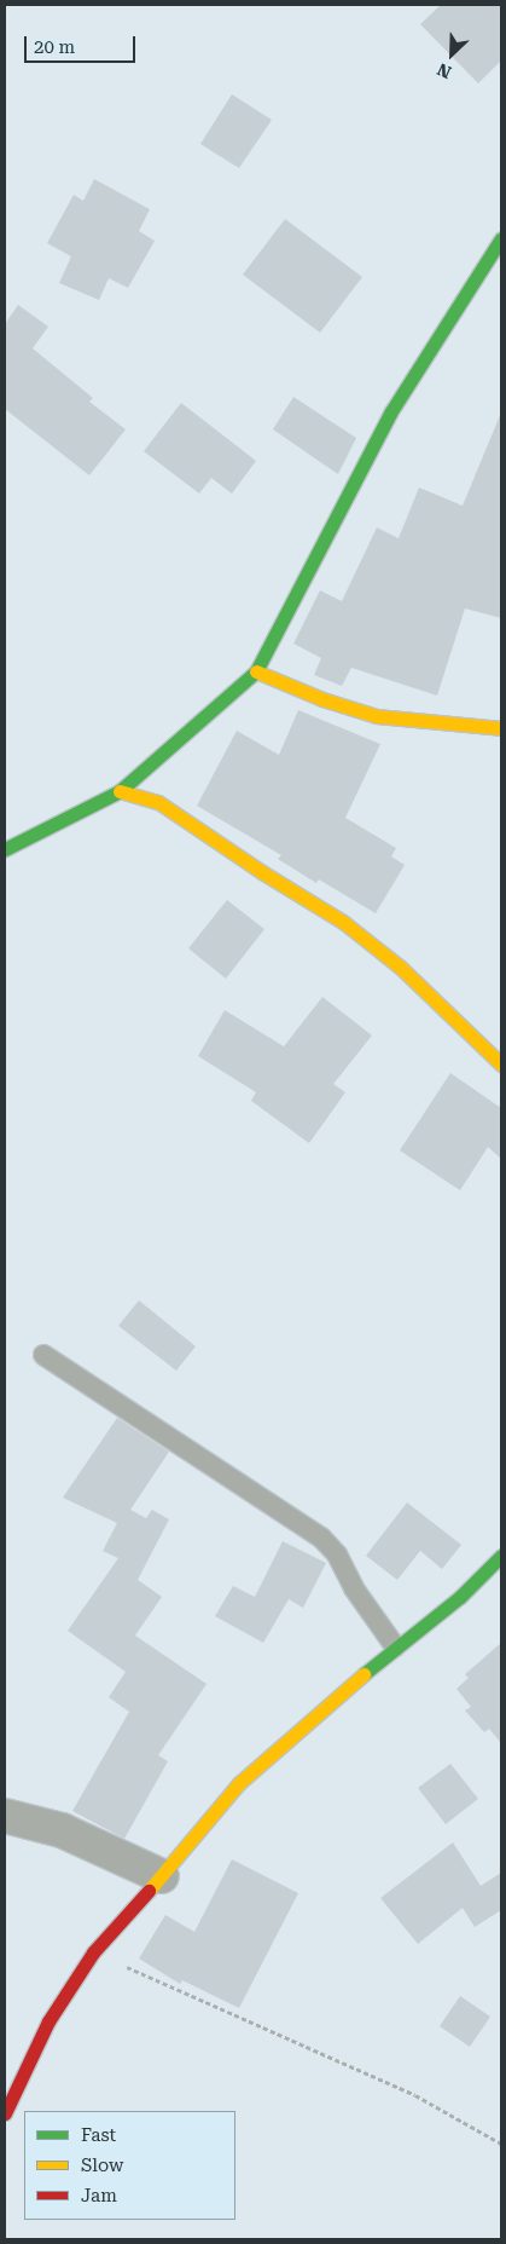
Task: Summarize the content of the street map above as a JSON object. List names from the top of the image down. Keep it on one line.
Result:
{"legend":["Fast","Slow","Jam"],"scale_bar":"20 m","north":"bottom left"}
